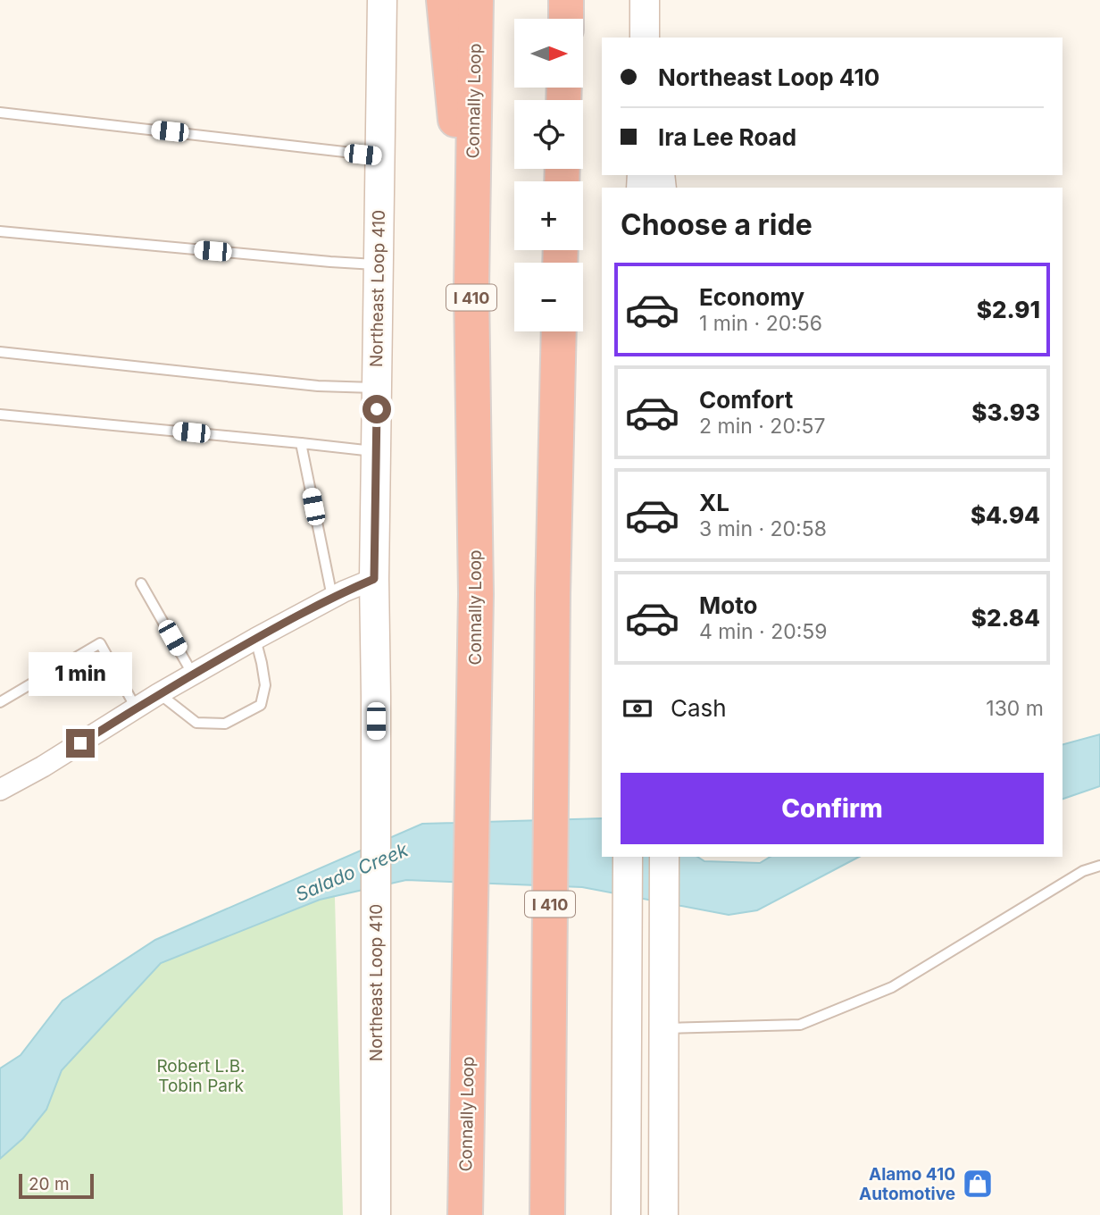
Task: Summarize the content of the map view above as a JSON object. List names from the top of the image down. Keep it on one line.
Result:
{"streets":{"highway":["Connally Loop","I 410"],"main road":["Northeast Loop 410"]},"water":["Salado Creek"],"parks":["Robert L.B. Tobin Park"],"places":{"shop":["Alamo 410 Automotive"]},"scale_bar":"20 m","north":"right","page":{"map_buttons":["+","−"],"banner":["Northeast Loop 410","Ira Lee Road"],"heading":"Choose a ride","list":[{"name":"Economy","note":"1 min · 20:56","value":"$2.91"},{"name":"Comfort","note":"2 min · 20:57","value":"$3.93"},{"name":"XL","note":"3 min · 20:58","value":"$4.94"},{"name":"Moto","note":"4 min · 20:59","value":"$2.84"}],"bubble":"1 min","pay":["Cash","130 m"],"buttons":"Confirm","scale":"20 m"}}
